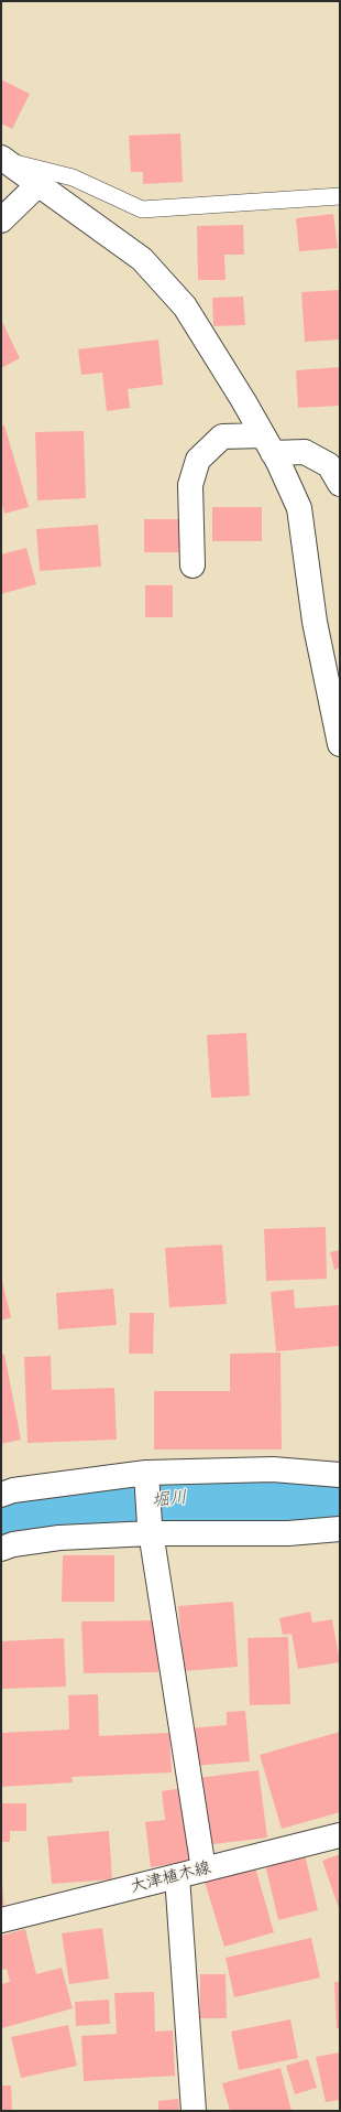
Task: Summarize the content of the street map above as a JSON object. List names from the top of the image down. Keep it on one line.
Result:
{"streets":{"street":["大津植木線"]},"water":["堀川"]}
